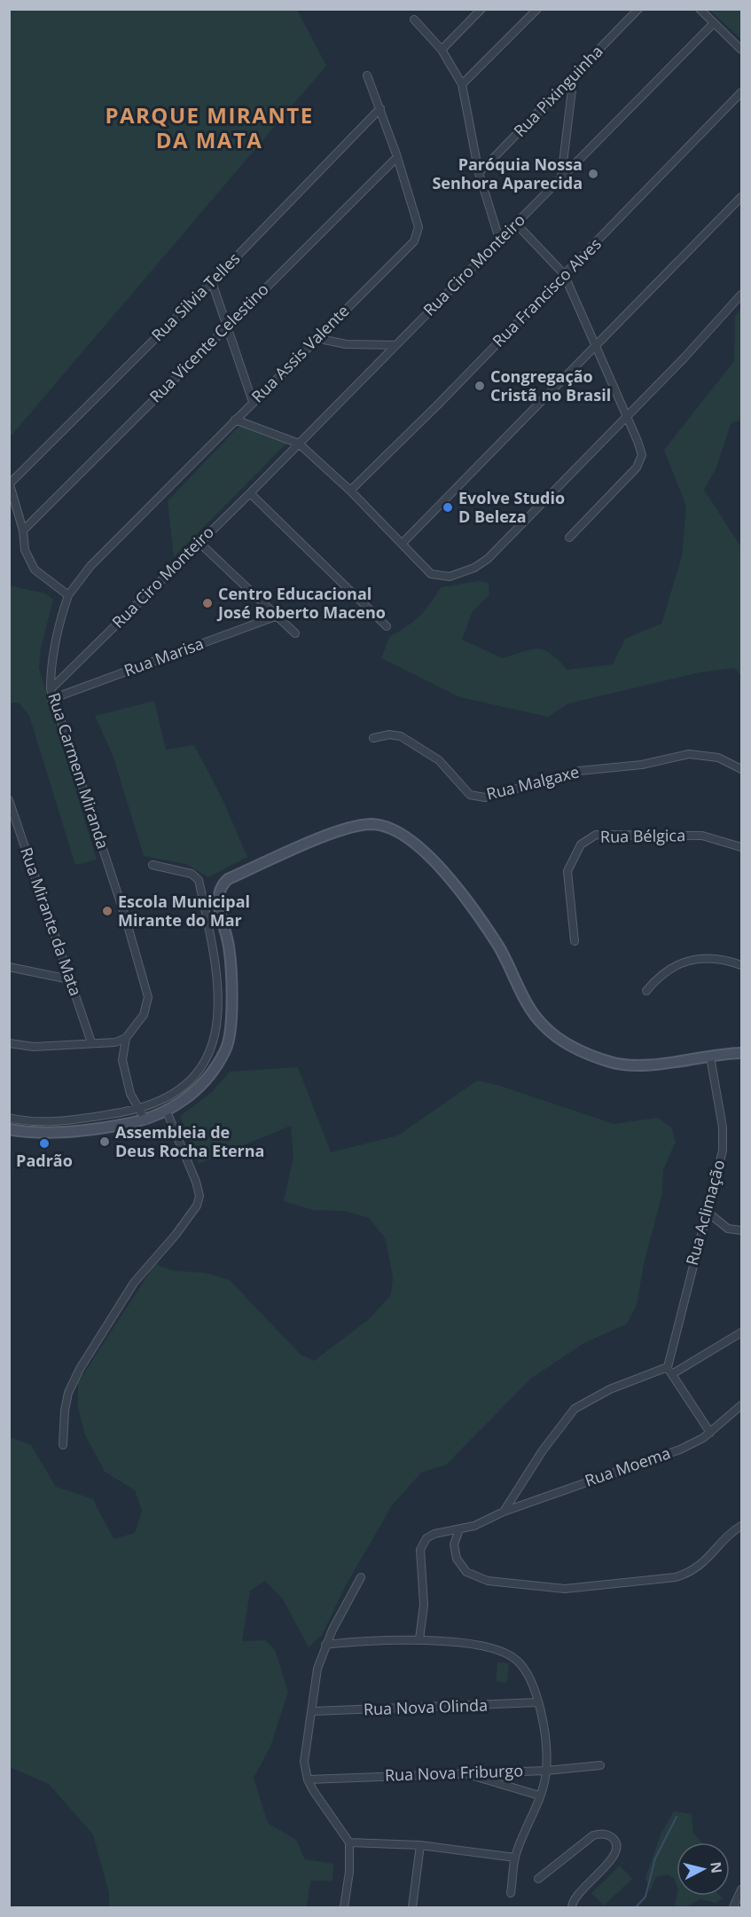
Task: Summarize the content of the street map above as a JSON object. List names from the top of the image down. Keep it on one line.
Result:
{"streets":{"street":["Rua Pixinguinha","Rua Ciro Monteiro","Rua Francisco Alves","Rua Silvia Telles","Rua Vicente Celestino","Rua Assis Valente","Rua Marisa","Rua Carmem Miranda","Rua Malgaxe","Rua Bélgica","Rua Mirante da Mata","Rua Aclimação","Rua Moema","Rua Nova Olinda","Rua Nova Friburgo"]},"crossings":[["Rua Ciro Monteiro","Rua Carmem Miranda"],["Rua Silvia Telles","Rua Assis Valente"],["Rua Vicente Celestino","Rua Assis Valente"],["Rua Assis Valente","Rua Carmem Miranda"],["Rua Marisa","Rua Carmem Miranda"]],"districts":["PARQUE MIRANTE DA MATA"],"places":["Paróquia Nossa Senhora Aparecida","Congregação Cristã no Brasil","Evolve Studio D Beleza","Centro Educacional José Roberto Maceno","Escola Municipal Mirante do Mar","Assembleia de Deus Rocha Eterna","Padrão"],"north":"right"}
